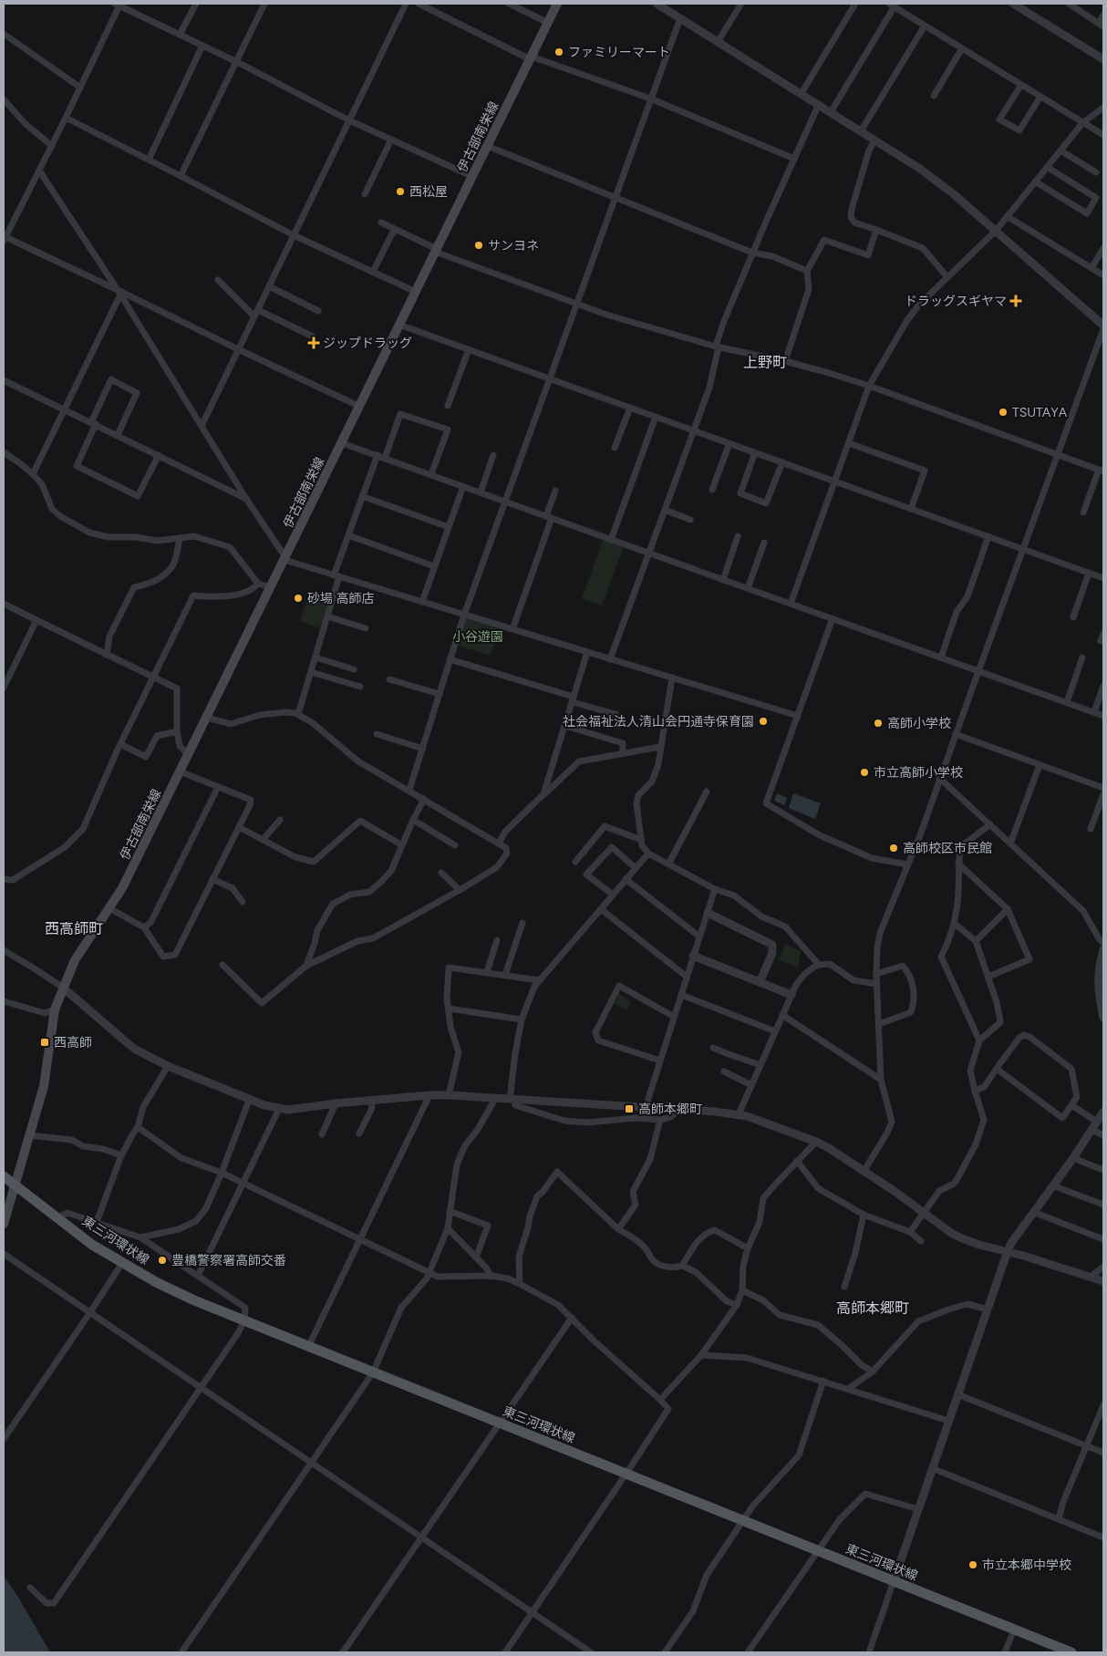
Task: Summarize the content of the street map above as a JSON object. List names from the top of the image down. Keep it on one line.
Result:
{"streets":{"main road":["伊古部南栄線","東三河環状線"]},"districts":["上野町","西高師町","高師本郷町"],"parks":["小谷遊園"],"places":{"other":["ファミリーマート","西松屋","サンヨネ","TSUTAYA","砂場 高師店","社会福祉法人清山会円通寺保育園","高師小学校","市立高師小学校","高師校区市民館","豊橋警察署高師交番","市立本郷中学校"],"health":["ドラッグスギヤマ","ジップドラッグ"],"transit":["西高師","高師本郷町"]}}
